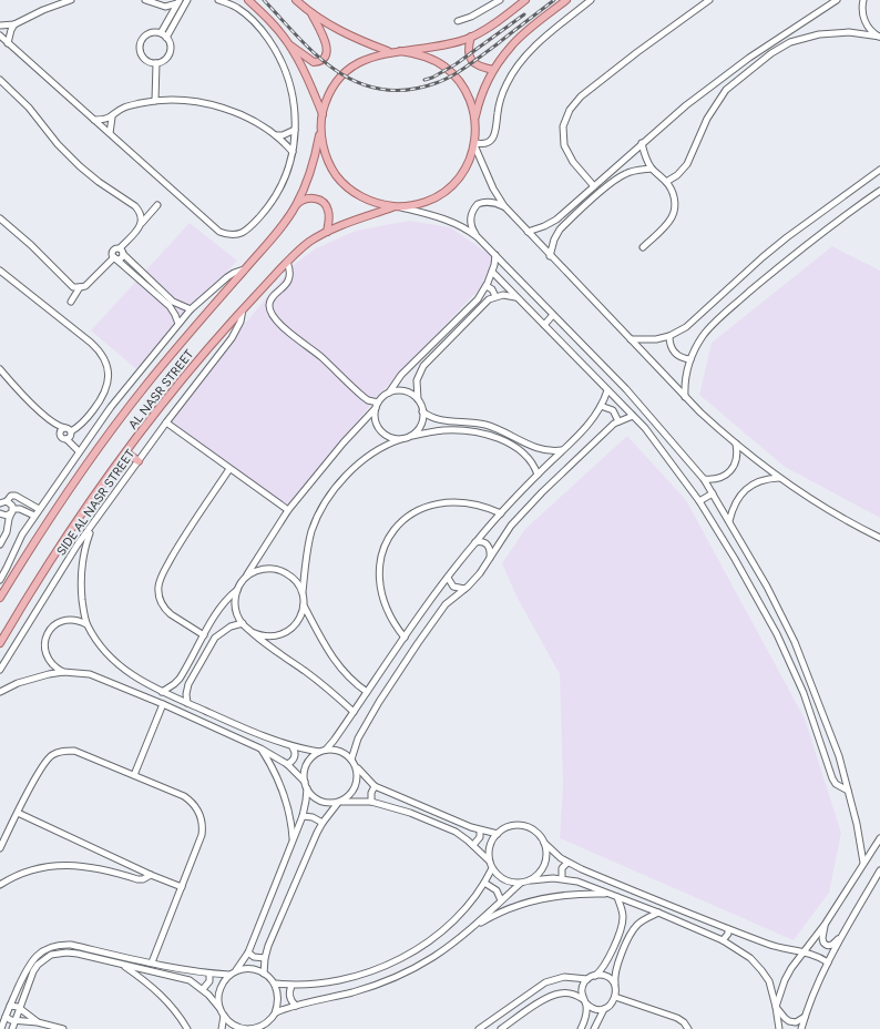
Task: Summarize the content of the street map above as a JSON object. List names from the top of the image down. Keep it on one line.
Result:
{"streets":{"main road":["AL NASR STREET"],"street":["SIDE AL NASR STREET"]},"crossings":[["AL NASR STREET","SIDE AL NASR STREET"]]}
